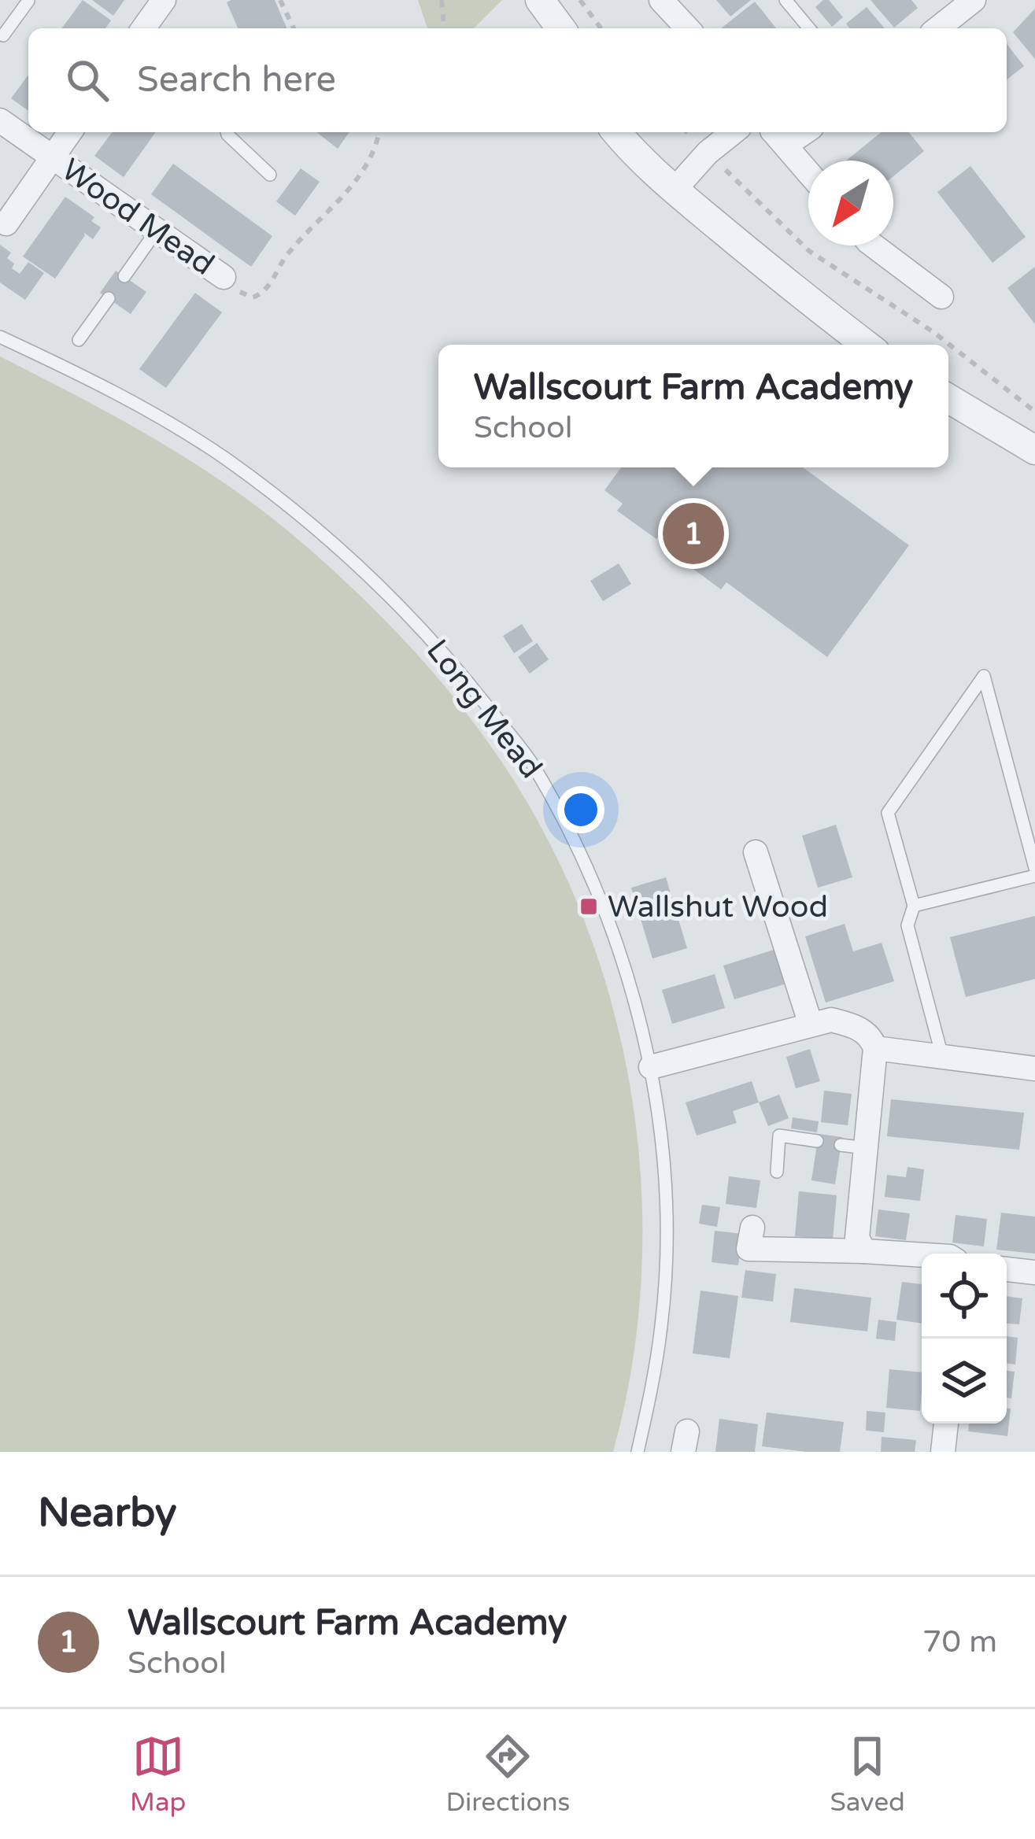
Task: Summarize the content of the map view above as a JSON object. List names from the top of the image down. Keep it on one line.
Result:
{"streets":{"street":["Wood Mead"],"lane":["Long Mead"]},"places":{"transit":["Wallshut Wood"]},"north":"bottom left","page":{"search":"Search here","popup":["Wallscourt Farm Academy","School"],"pins":"1","heading":"Nearby","list":[{"mark":"1","name":"Wallscourt Farm Academy","note":"School","value":"70 m"}],"nav":["Map","Directions","Saved"]}}
